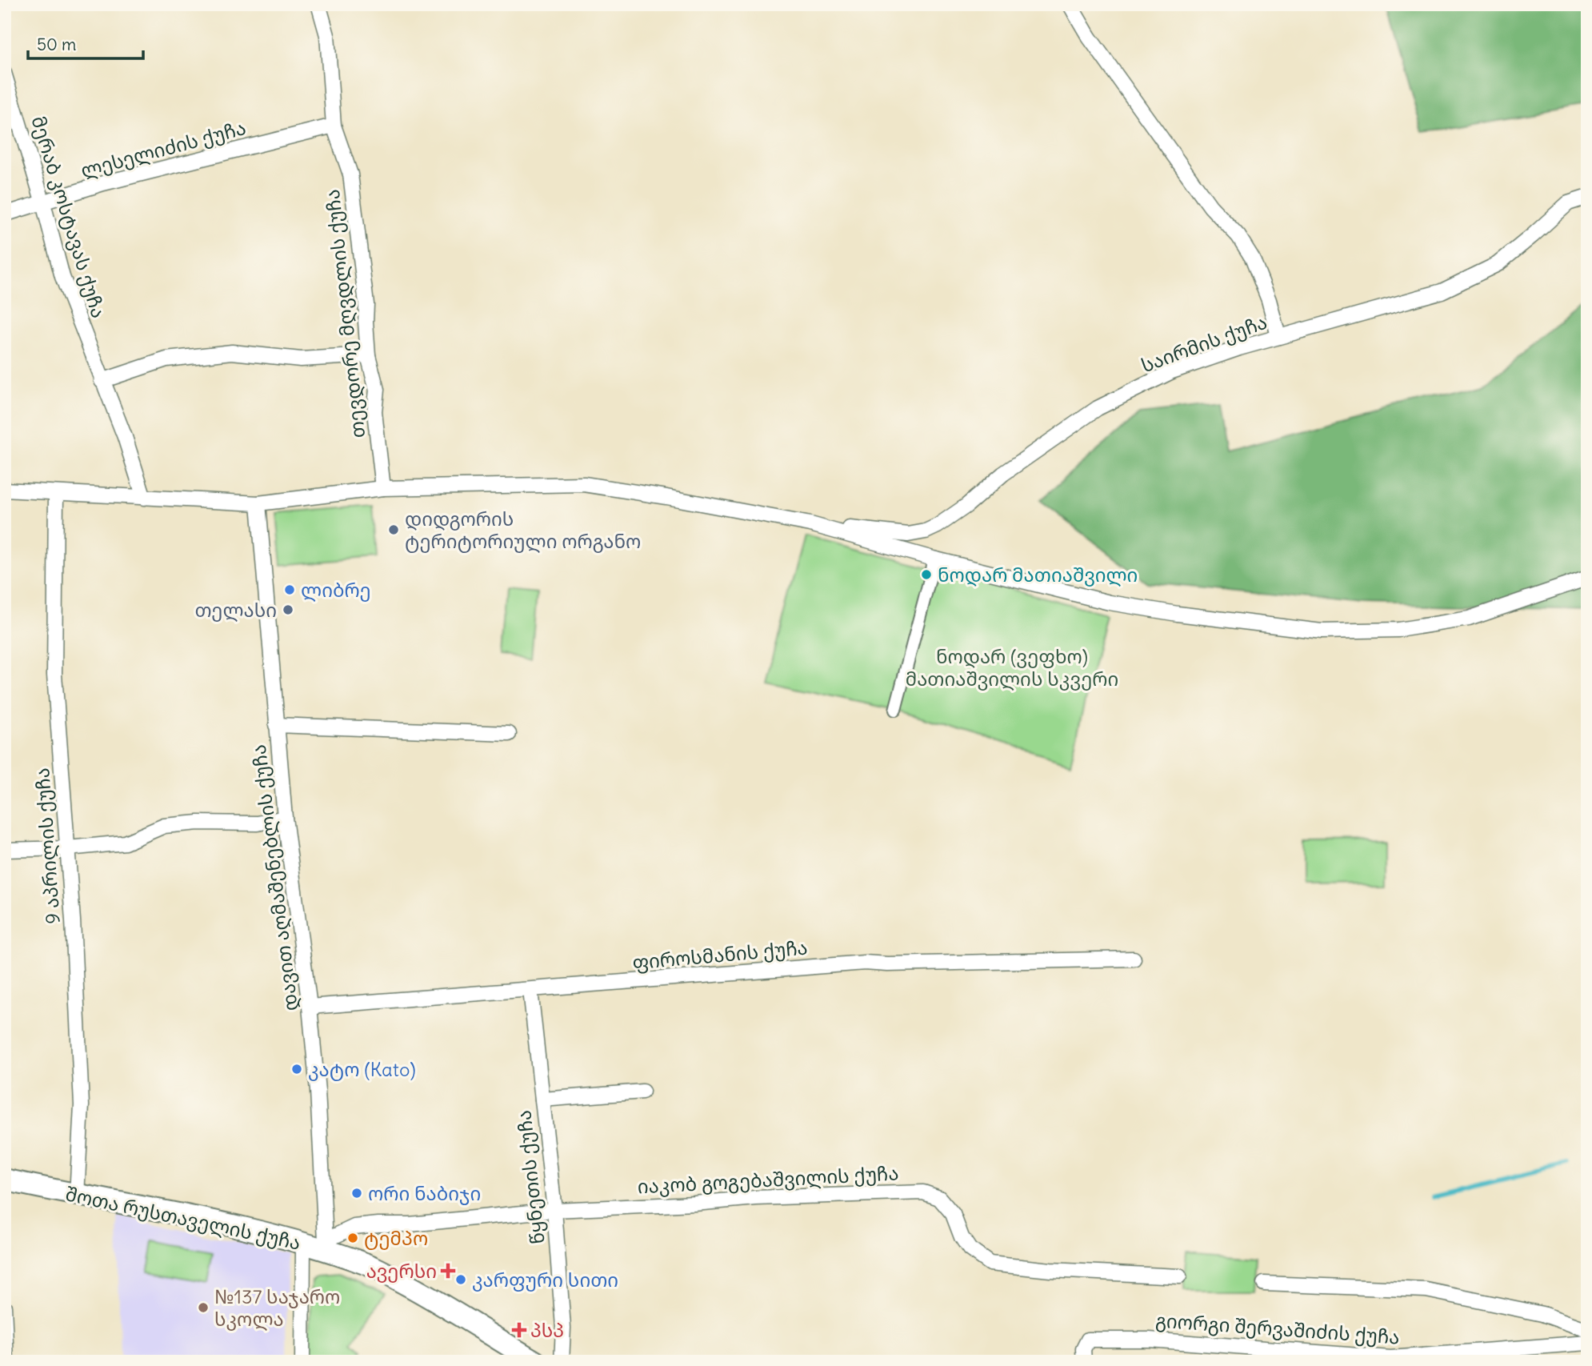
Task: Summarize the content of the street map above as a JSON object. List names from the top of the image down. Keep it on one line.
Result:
{"streets":{"main road":["შოთა რუსთაველის ქუჩა"],"street":["ლესელიძის ქუჩა","მერაბ კოსტავას ქუჩა","თევდორე მღვდლის ქუჩა","საირმის ქუჩა","9 აპრილის ქუჩა","დავით აღმაშენებლის ქუჩა","ფიროსმანის ქუჩა","წყნეთის ქუჩა","იაკობ გოგებაშვილის ქუჩა","გიორგი შერვაშიძის ქუჩა"]},"crossings":[["ლესელიძის ქუჩა","მერაბ კოსტავას ქუჩა"],["ლესელიძის ქუჩა","თევდორე მღვდლის ქუჩა"],["9 აპრილის ქუჩა","შოთა რუსთაველის ქუჩა"],["დავით აღმაშენებლის ქუჩა","ფიროსმანის ქუჩა"],["დავით აღმაშენებლის ქუჩა","იაკობ გოგებაშვილის ქუჩა"],["დავით აღმაშენებლის ქუჩა","შოთა რუსთაველის ქუჩა"],["ფიროსმანის ქუჩა","წყნეთის ქუჩა"],["წყნეთის ქუჩა","იაკობ გოგებაშვილის ქუჩა"],["იაკობ გოგებაშვილის ქუჩა","შოთა რუსთაველის ქუჩა"]],"parks":["ნოდარ (ვეფხო) მათიაშვილის სკვერი"],"places":{"other":["დიდგორის ტერიტორიული ორგანო","ნოდარ მათიაშვილი","ლიბრე","თელასი","კატო (Kato)","ორი ნაბიჯი","ტემპო","კარფური სითი","№137 საჯარო სკოლა"],"health":["ავერსი","პსპ"]},"scale_bar":"50 m"}
